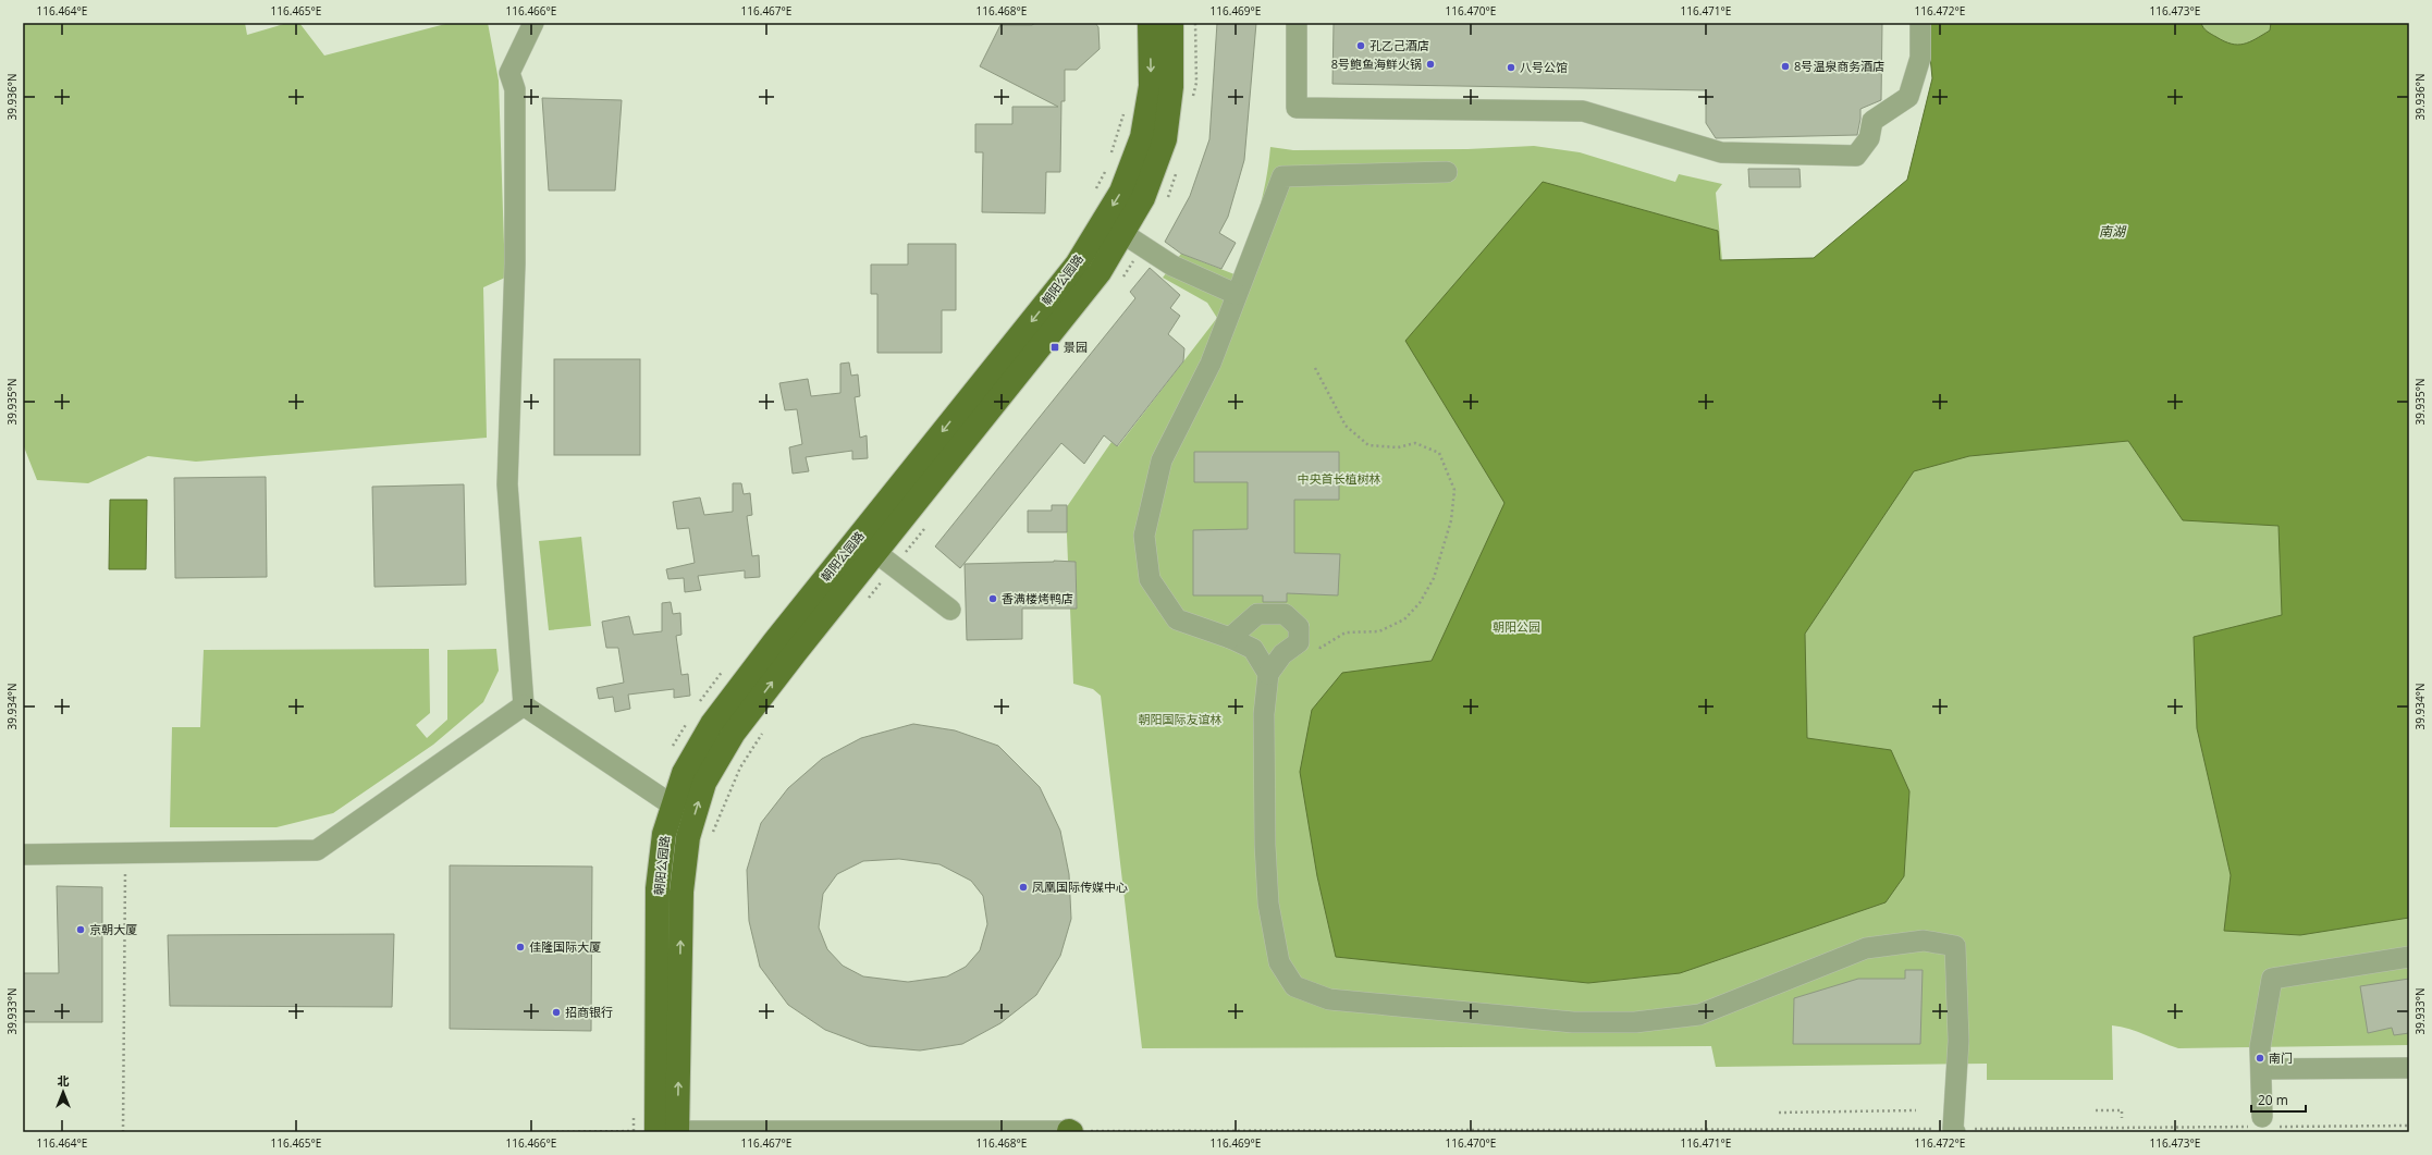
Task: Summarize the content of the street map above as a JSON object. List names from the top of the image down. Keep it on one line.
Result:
{"streets":{"main road":["朝阳公园路"]},"water":["南湖"],"parks":["中央首长植树林","朝阳公园","朝阳国际友谊林"],"places":{"other":["孔乙己酒店","8号鲍鱼海鲜火锅","8号温泉商务酒店","八号公馆","香满楼烤鸭店","凤凰国际传媒中心","京朝大厦","佳隆国际大厦","招商银行","南门"],"transit":["景园"]},"scale_bar":"20 m","north":"top","coordinates":["116.464°E","116.465°E","116.466°E","116.467°E","116.468°E","116.469°E","116.470°E","116.471°E","116.472°E","116.473°E","39.936°N","39.935°N","39.934°N","39.933°N"]}
